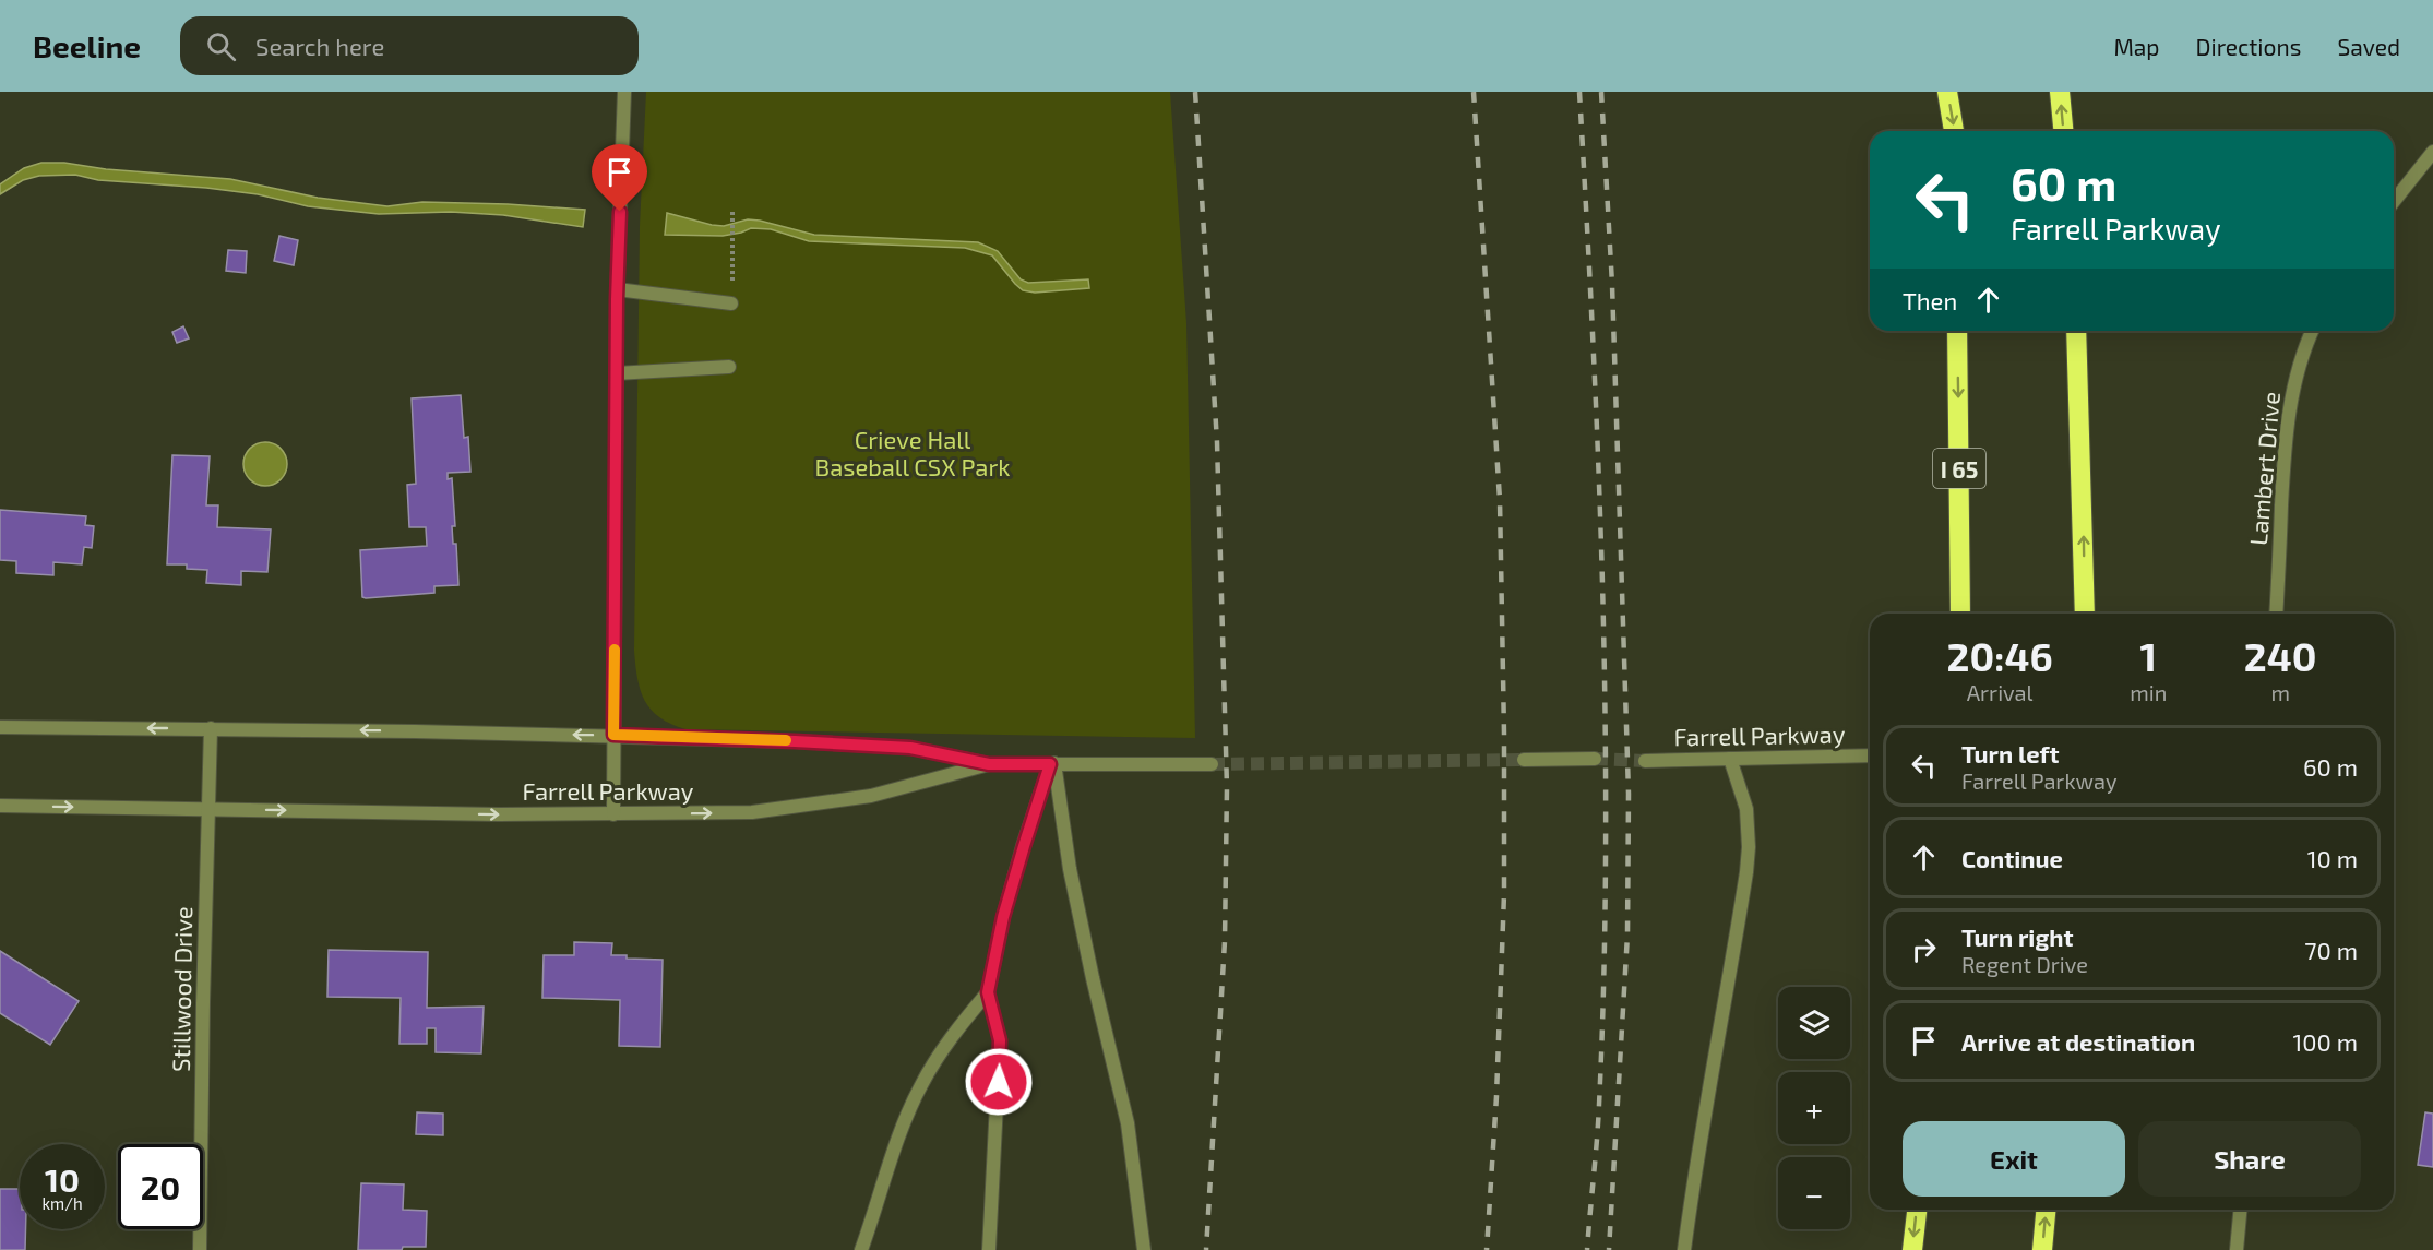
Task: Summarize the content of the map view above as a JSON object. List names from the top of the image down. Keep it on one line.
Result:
{"streets":{"highway":["I 65"],"street":["Lambert Drive","Farrell Parkway","Stillwood Drive"]},"crossings":[["Farrell Parkway","Stillwood Drive"]],"parks":["Crieve Hall Baseball CSX Park"],"page":{"header":"Beeline","search":"Search here","nav":["Map","Directions","Saved"],"turn":["60 m","Farrell Parkway"],"then":"Then","eta":["20:46","Arrival","1","min","240","m"],"list":[{"name":"Turn left","note":"Farrell Parkway","value":"60 m"},{"name":"Continue","value":"10 m"},{"name":"Turn right","note":"Regent Drive","value":"70 m"},{"name":"Arrive at destination","value":"100 m"}],"map_buttons":["+","−"],"buttons":["Exit","Share"],"speed":"10 km/h","limit":"20"}}
